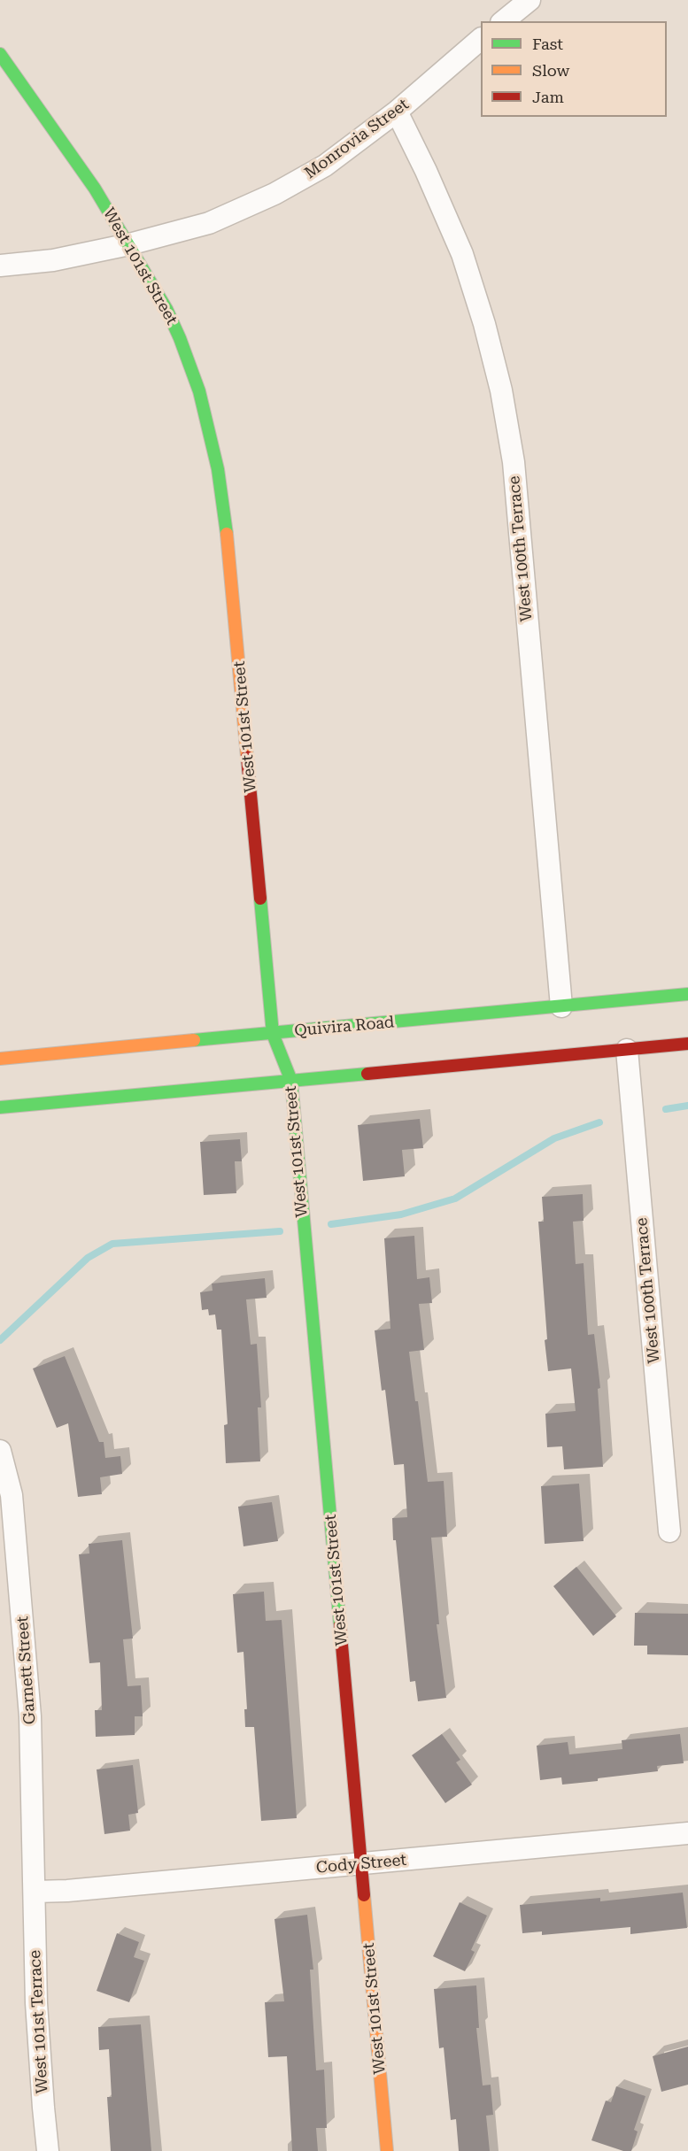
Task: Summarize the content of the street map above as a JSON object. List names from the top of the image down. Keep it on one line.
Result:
{"streets":{"street":["Monrovia Street","West 101st Street","West 100th Terrace","Quivira Road","Garnett Street","Cody Street","West 101st Terrace"]},"crossings":[["Monrovia Street","West 101st Street"],["Monrovia Street","West 100th Terrace"],["West 101st Street","Quivira Road"],["West 101st Street","Cody Street"],["West 100th Terrace","Quivira Road"],["Garnett Street","Cody Street"],["Garnett Street","West 101st Terrace"],["Cody Street","West 101st Terrace"]],"legend":["Fast","Slow","Jam"]}
